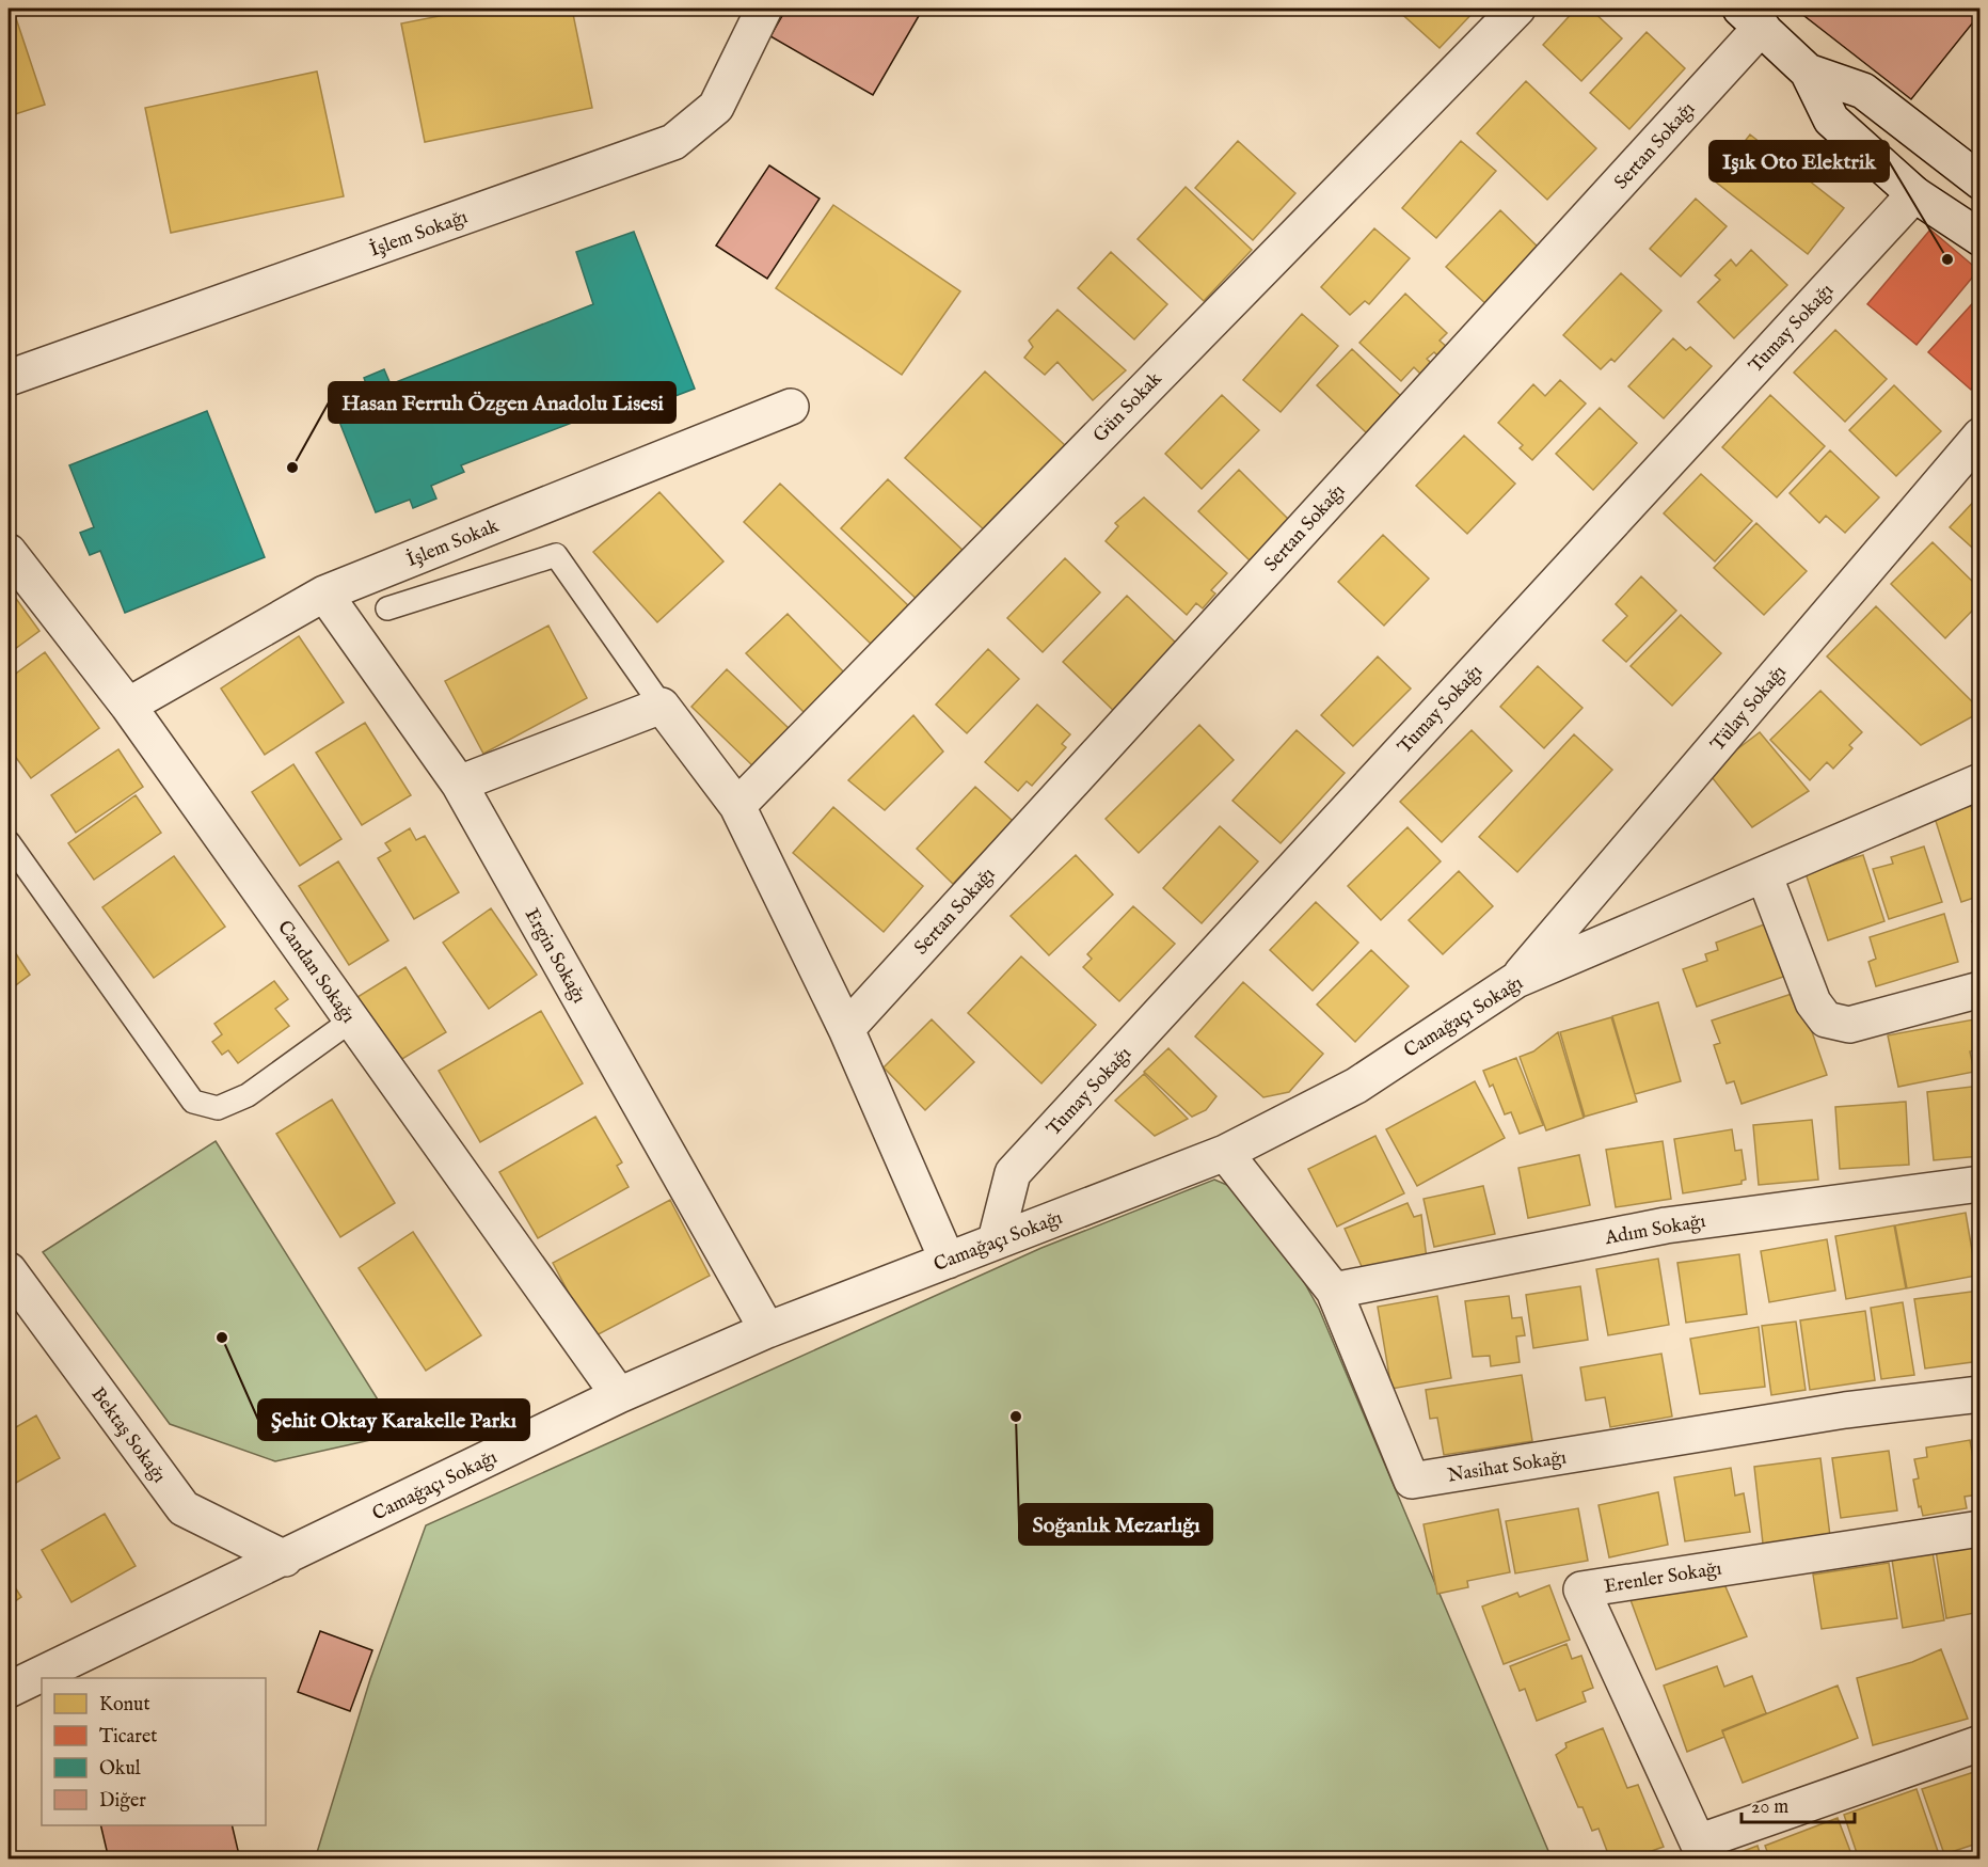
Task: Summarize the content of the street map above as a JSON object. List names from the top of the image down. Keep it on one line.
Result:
{"streets":{"street":["Sertan Sokağı","İşlem Sokağı","Tumay Sokağı","Gün Sokak","İşlem Sokak","Tülay Sokağı","Ergin Sokağı","Candan Sokağı","Camağaçı Sokağı","Adım Sokağı","Bektaş Sokağı","Nasihat Sokağı","Erenler Sokağı"]},"crossings":[["Tumay Sokağı","Camağaçı Sokağı"],["İşlem Sokak","Ergin Sokağı"],["İşlem Sokak","Candan Sokağı"],["Tülay Sokağı","Camağaçı Sokağı"],["Ergin Sokağı","Camağaçı Sokağı"],["Candan Sokağı","Camağaçı Sokağı"],["Camağaçı Sokağı","Bektaş Sokağı"],["Camağaçı Sokağı","Nasihat Sokağı"],["Adım Sokağı","Nasihat Sokağı"]],"places":["Işık Oto Elektrik","Hasan Ferruh Özgen Anadolu Lisesi","Şehit Oktay Karakelle Parkı","Soğanlık Mezarlığı"],"legend":["Konut","Ticaret","Okul","Diğer"],"scale_bar":"20 m"}
